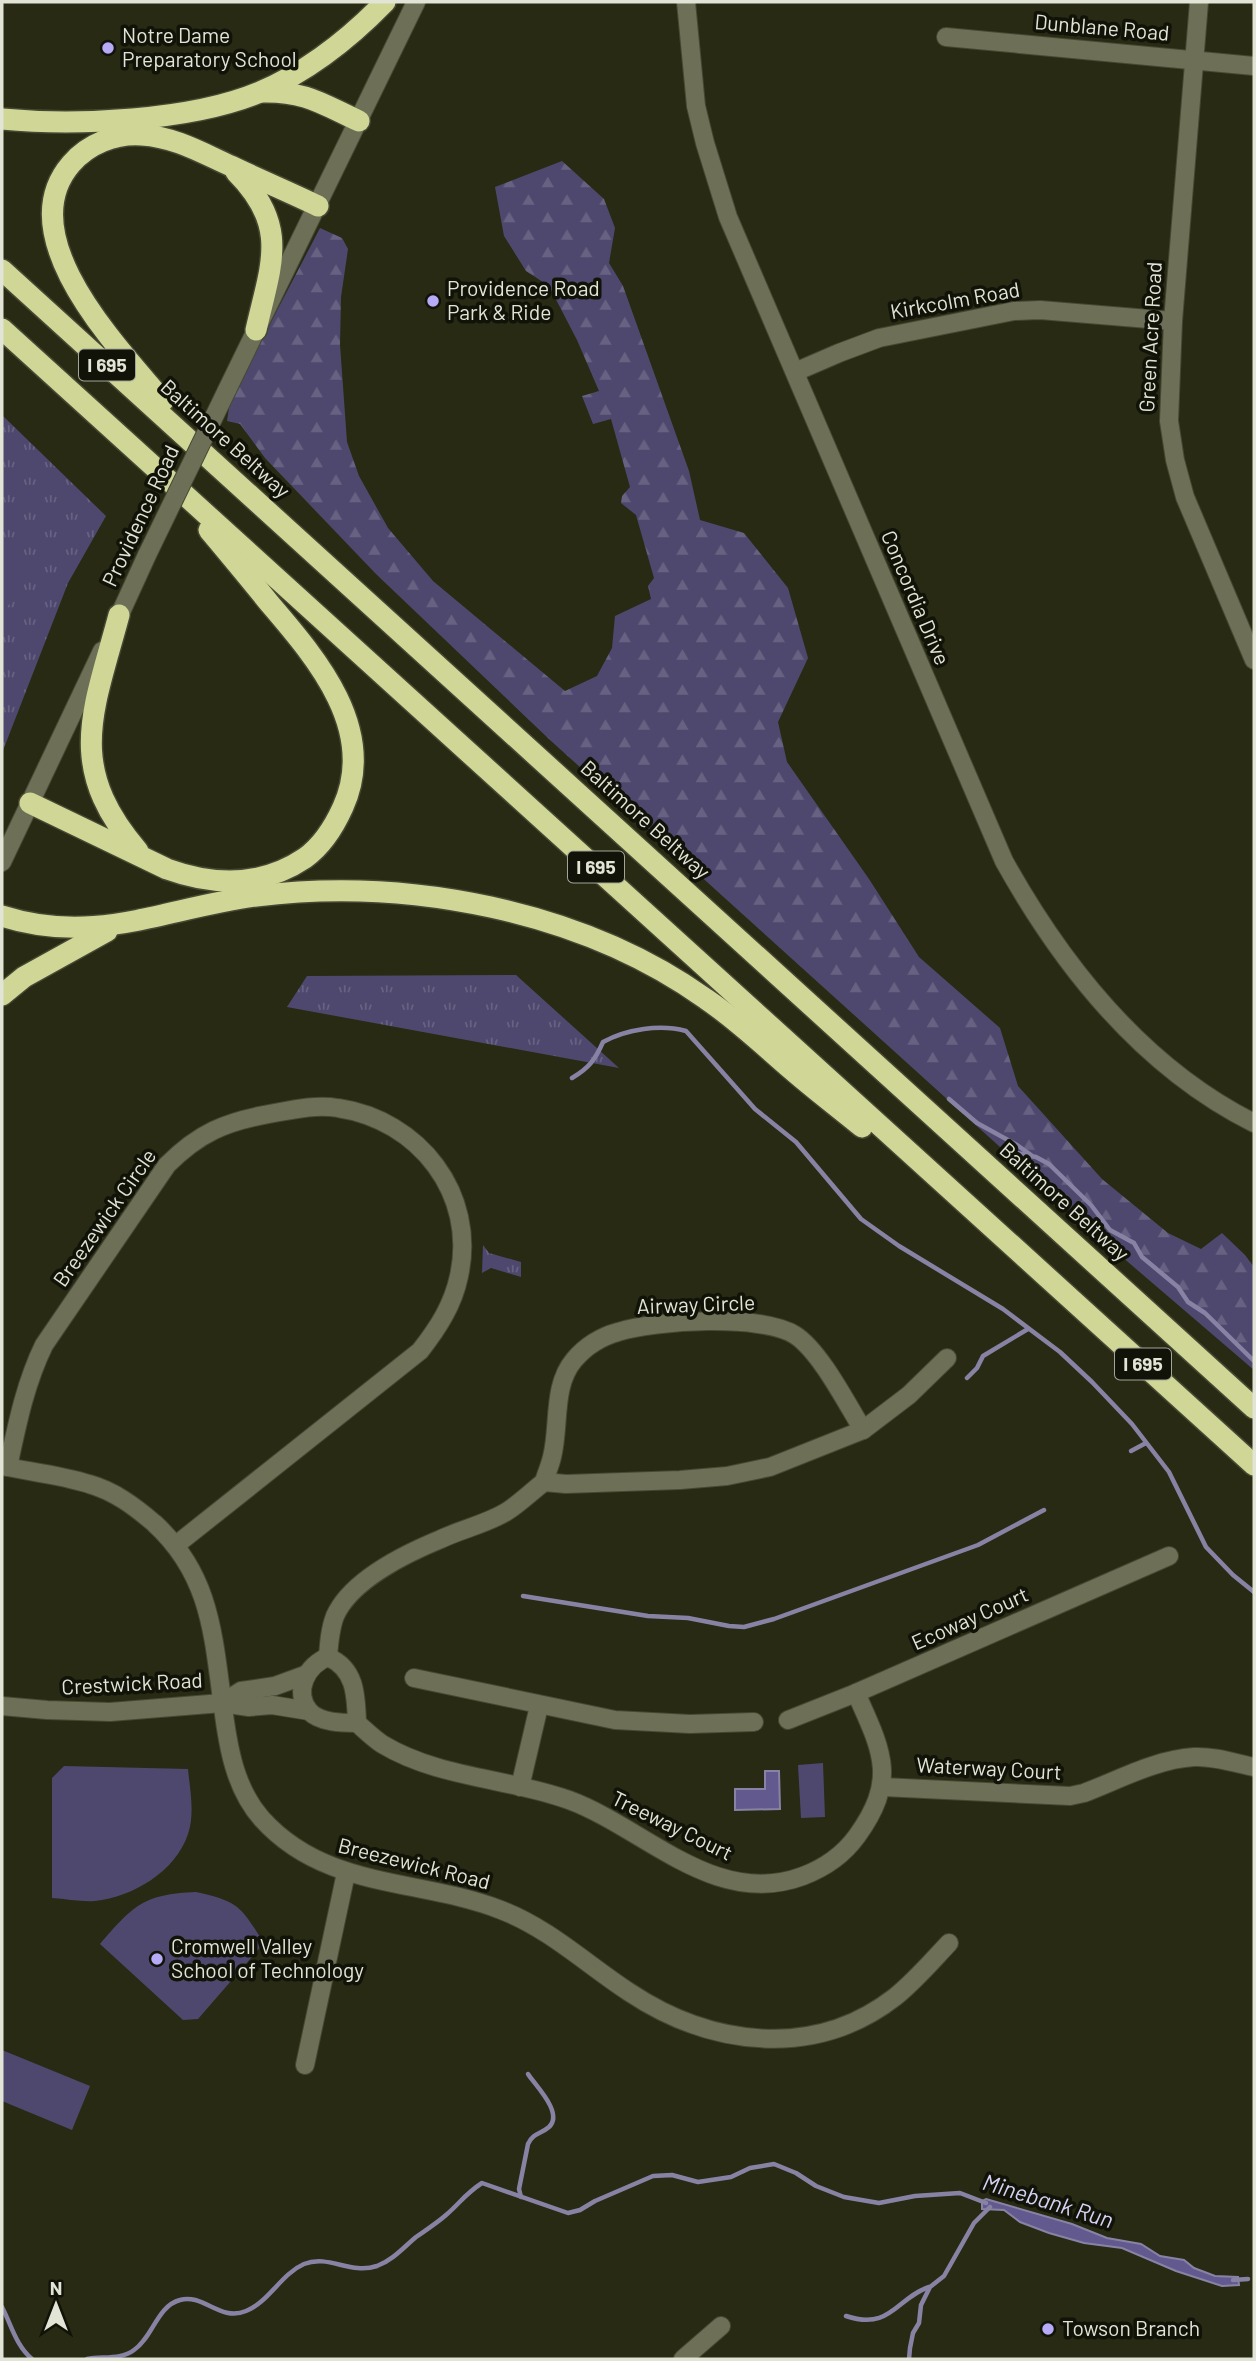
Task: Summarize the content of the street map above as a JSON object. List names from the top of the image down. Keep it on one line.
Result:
{"streets":{"highway":["I 695","Baltimore Beltway"],"street":["Dunblane Road","Kirkcolm Road","Green Acre Road","Providence Road","Concordia Drive","Breezewick Circle","Airway Circle","Ecoway Court","Crestwick Road","Waterway Court","Treeway Court","Breezewick Road"]},"crossings":[["Dunblane Road","Green Acre Road"],["Kirkcolm Road","Green Acre Road"],["Kirkcolm Road","Concordia Drive"],["Breezewick Circle","Breezewick Road"],["Ecoway Court","Treeway Court"],["Crestwick Road","Treeway Court"],["Crestwick Road","Breezewick Road"],["Waterway Court","Treeway Court"]],"water":["Minebank Run"],"places":["Notre Dame Preparatory School","Providence Road Park & Ride","Cromwell Valley School of Technology","Towson Branch"],"north":"top"}
